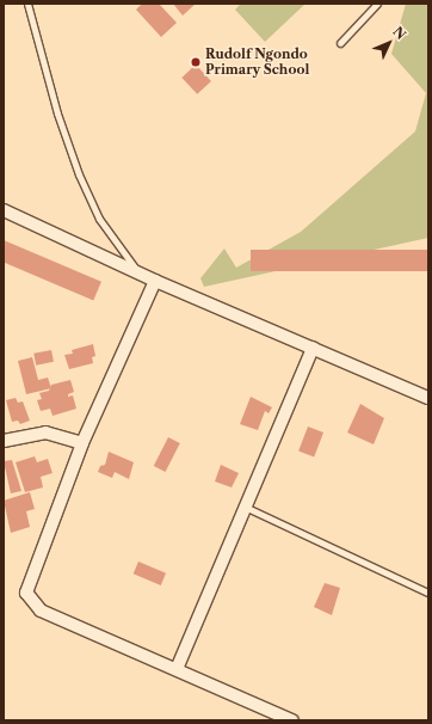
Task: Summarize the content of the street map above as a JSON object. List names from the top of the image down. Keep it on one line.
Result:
{"places":["Rudolf Ngondo Primary School"],"north":"top right"}
